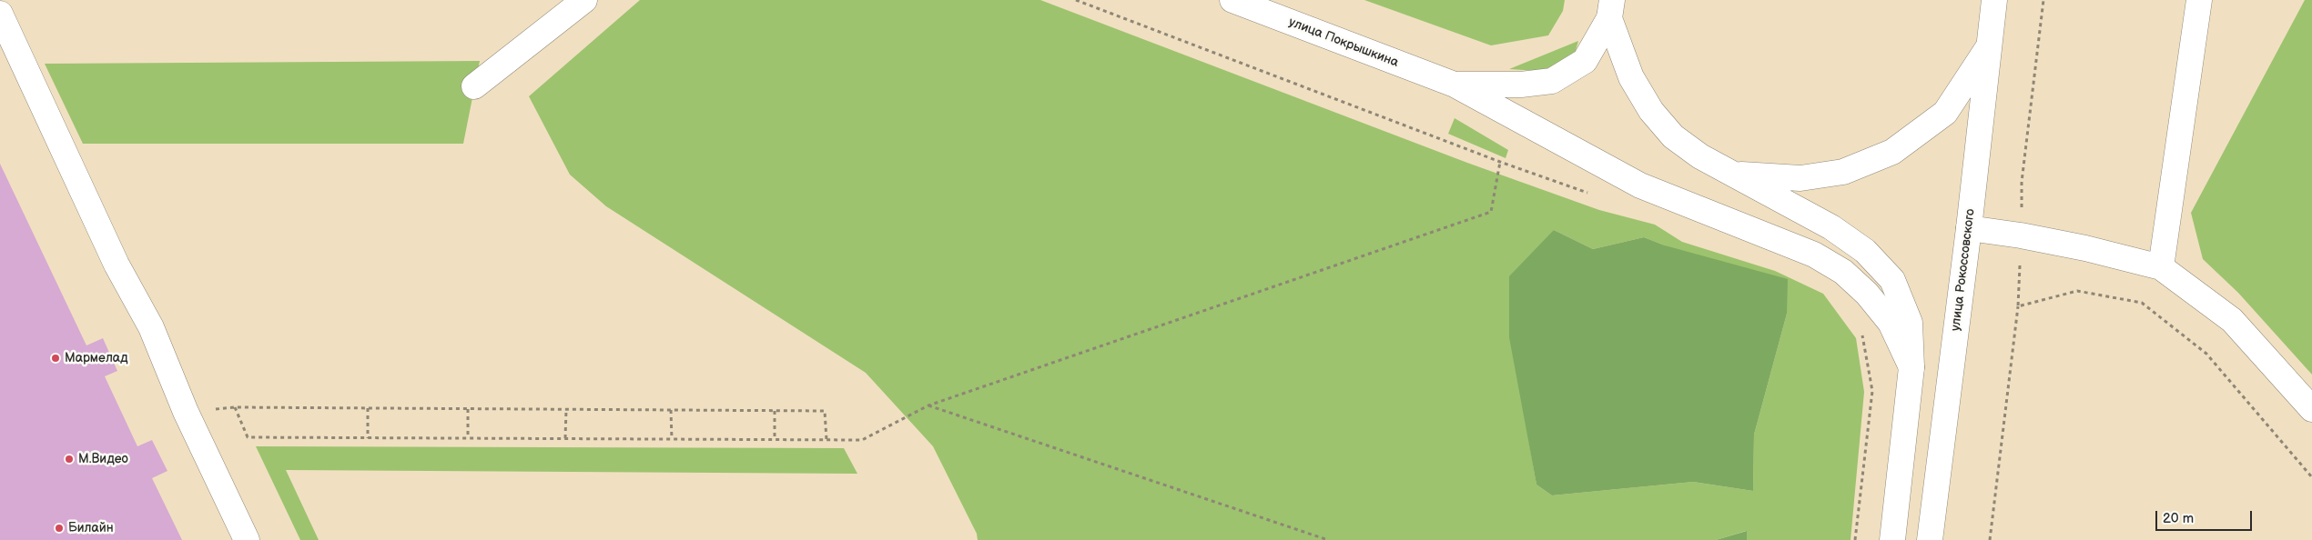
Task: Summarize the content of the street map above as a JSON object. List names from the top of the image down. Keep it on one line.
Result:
{"streets":{"main road":["улица Покрышкина","улица Рокоссовского"]},"places":["Мармелад","М.Видео","Билайн"],"scale_bar":"20 m"}
